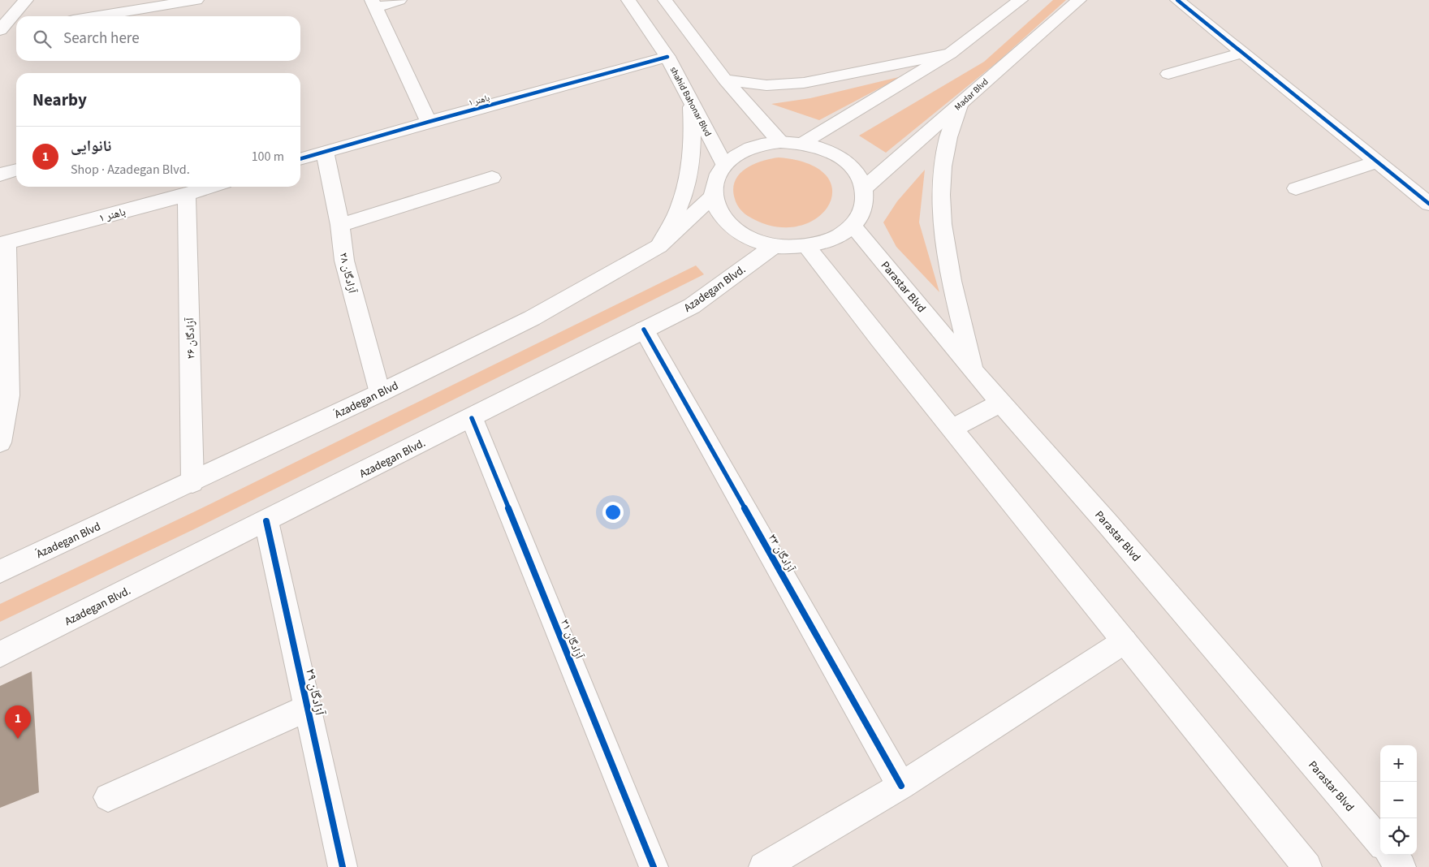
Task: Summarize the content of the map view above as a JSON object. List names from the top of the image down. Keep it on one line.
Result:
{"streets":{"main road":["Madar Blvd","باهنر ۱","shahid Bahonar Blvd","آزادگان ۲۸","Parastar Blvd","Azadegan Blvd.","آزادگان ۲۶","َAzadegan Blvd","آزادگان ۳۳","آزادگان ۳۱","آزادگان ۲۹"]},"crossings":[["Madar Blvd","shahid Bahonar Blvd"],["Madar Blvd","Parastar Blvd"],["Madar Blvd","Azadegan Blvd."],["Madar Blvd","َAzadegan Blvd"],["باهنر ۱","shahid Bahonar Blvd"],["باهنر ۱","آزادگان ۲۸"],["باهنر ۱","آزادگان ۲۶"],["shahid Bahonar Blvd","Parastar Blvd"],["shahid Bahonar Blvd","Azadegan Blvd."],["shahid Bahonar Blvd","َAzadegan Blvd"],["آزادگان ۲۸","َAzadegan Blvd"],["Parastar Blvd","Azadegan Blvd."],["Parastar Blvd","َAzadegan Blvd"],["Azadegan Blvd.","َAzadegan Blvd"],["Azadegan Blvd.","آزادگان ۳۳"],["Azadegan Blvd.","آزادگان ۳۱"],["Azadegan Blvd.","آزادگان ۲۹"],["آزادگان ۲۶","َAzadegan Blvd"]],"page":{"search":"Search here","heading":"Nearby","list":[{"mark":"1","name":"نانوایی","note":"Shop · Azadegan Blvd.","value":"100 m"}],"pins":"1","map_buttons":["+","−"]}}
